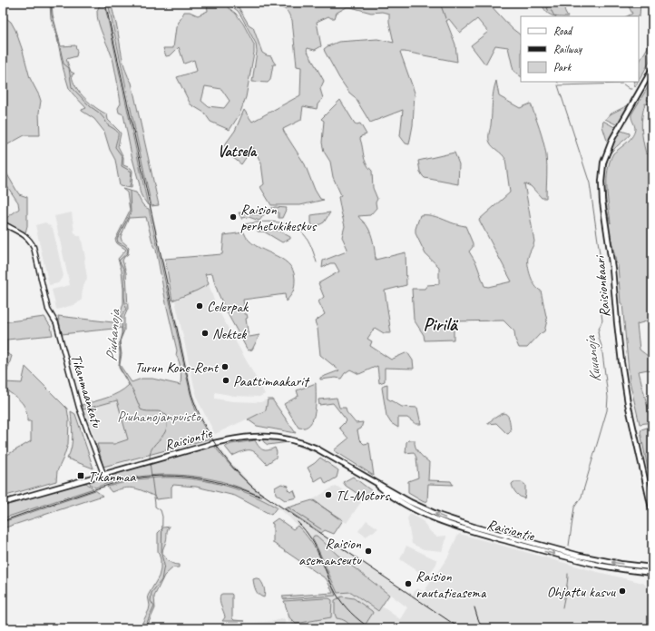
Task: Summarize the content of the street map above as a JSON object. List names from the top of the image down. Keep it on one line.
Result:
{"streets":{"main road":["Raisionkaari","Raisiontie"],"street":["Tikanmaankatu"]},"crossings":[["Tikanmaankatu","Raisiontie"]],"districts":["Vatsela","Pirilä"],"water":["Piuhanoja","Kuuanoja"],"parks":["Piuhanojanpuisto"],"places":{"other":["Raision perhetukikeskus","Celerpak","Nektek","Turun Kone-Rent","Paattimaakarit","TL-Motors","Raision asemanseutu","Raision rautatieasema","Ohjattu kasvu"],"transit":["Tikanmaa"]},"legend":["Road","Railway","Park"]}
